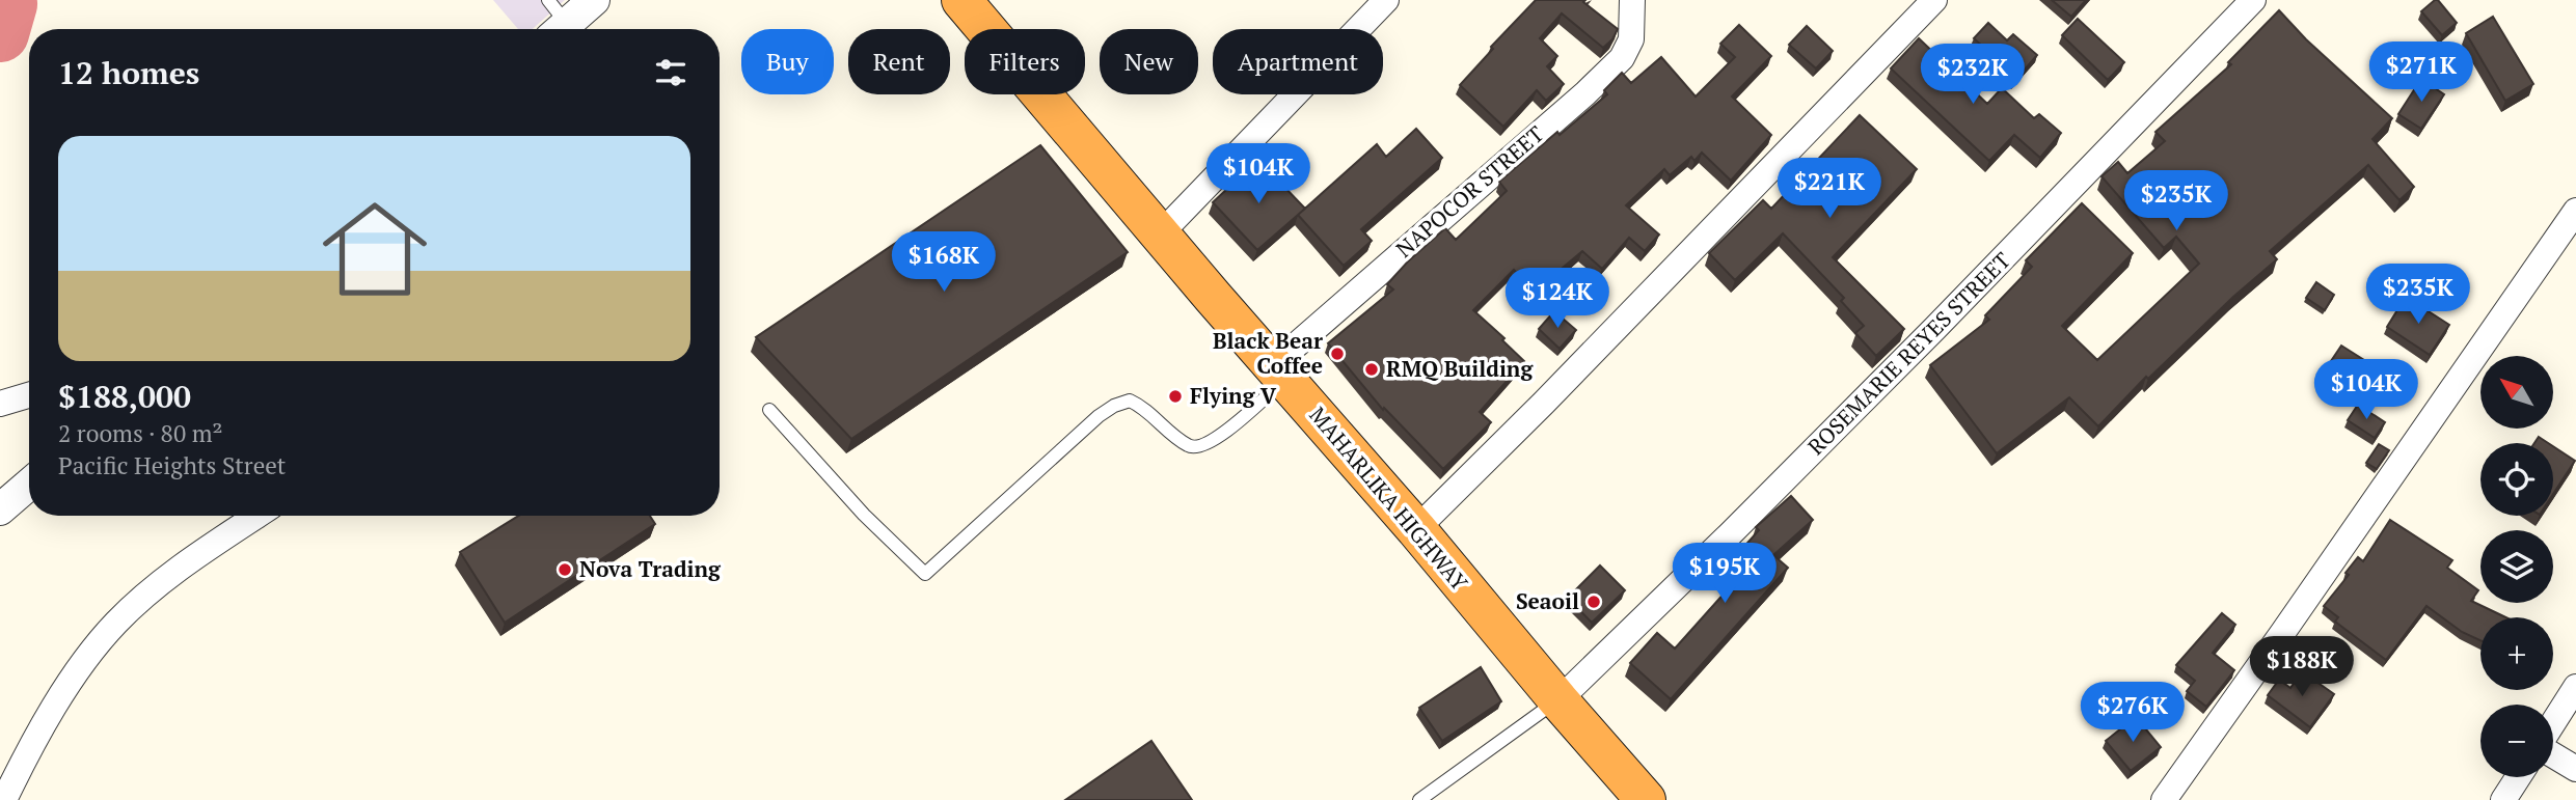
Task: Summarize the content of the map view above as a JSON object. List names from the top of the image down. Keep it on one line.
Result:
{"streets":{"highway":["MAHARLIKA HIGHWAY"],"street":["NAPOCOR STREET","ROSEMARIE REYES STREET"]},"crossings":[["NAPOCOR STREET","MAHARLIKA HIGHWAY"],["ROSEMARIE REYES STREET","MAHARLIKA HIGHWAY"]],"places":["Black Bear Coffee","RMQ Building","Flying V","Nova Trading","Seaoil"],"north":"top left","page":{"chip":["Buy","Rent","Filters","New","Apartment"],"heading":"12 homes","price":["$271K","$232K","$104K","$221K","$235K","$168K","$235K","$124K","$104K","$195K","$188K","$276K"],"list":[{"name":"$188,000","note":"2 rooms · 80 m² · Pacific Heights Street"}],"map_buttons":["+","−"]}}
